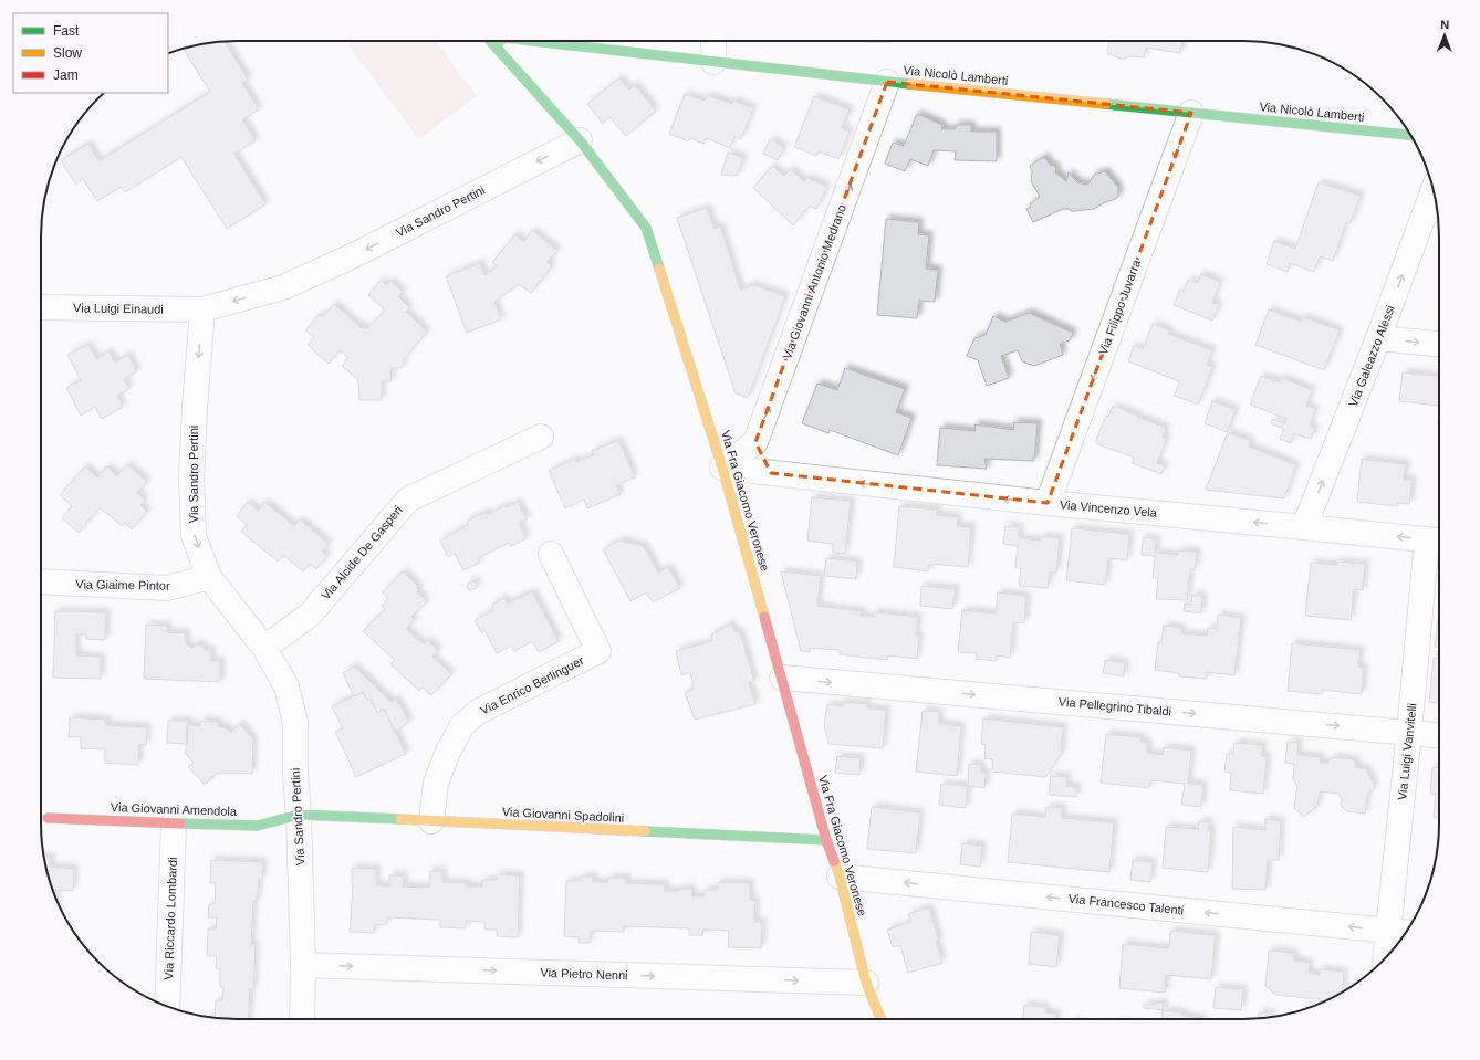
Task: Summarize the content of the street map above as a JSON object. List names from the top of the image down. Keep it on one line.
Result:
{"streets":{"street":["Via Nicolò Lamberti","Via Sandro Pertini","Via Giovanni Antonio Medrano","Via Filippo Juvarra","Via Luigi Einaudi","Via Galeazzo Alessi","Via Fra Giacomo Veronese","Via Vincenzo Vela","Via Alcide De Gasperi","Via Giaime Pintor","Via Enrico Berlinguer","Via Pellegrino Tibaldi","Via Luigi Vanvitelli","Via Giovanni Amendola","Via Giovanni Spadolini","Via Francesco Talenti","Via Riccardo Lombardi","Via Pietro Nenni"]},"crossings":[["Via Nicolò Lamberti","Via Giovanni Antonio Medrano"],["Via Nicolò Lamberti","Via Filippo Juvarra"],["Via Nicolò Lamberti","Via Fra Giacomo Veronese"],["Via Sandro Pertini","Via Luigi Einaudi"],["Via Sandro Pertini","Via Fra Giacomo Veronese"],["Via Sandro Pertini","Via Alcide De Gasperi"],["Via Sandro Pertini","Via Giaime Pintor"],["Via Sandro Pertini","Via Giovanni Amendola"],["Via Sandro Pertini","Via Giovanni Spadolini"],["Via Sandro Pertini","Via Pietro Nenni"],["Via Filippo Juvarra","Via Vincenzo Vela"],["Via Galeazzo Alessi","Via Vincenzo Vela"],["Via Fra Giacomo Veronese","Via Vincenzo Vela"],["Via Fra Giacomo Veronese","Via Pellegrino Tibaldi"],["Via Fra Giacomo Veronese","Via Giovanni Spadolini"],["Via Fra Giacomo Veronese","Via Francesco Talenti"],["Via Fra Giacomo Veronese","Via Pietro Nenni"],["Via Vincenzo Vela","Via Luigi Vanvitelli"],["Via Enrico Berlinguer","Via Giovanni Spadolini"],["Via Pellegrino Tibaldi","Via Luigi Vanvitelli"],["Via Luigi Vanvitelli","Via Francesco Talenti"],["Via Giovanni Amendola","Via Giovanni Spadolini"],["Via Giovanni Amendola","Via Riccardo Lombardi"]],"one_way":["Via Sandro Pertini","Via Giovanni Antonio Medrano","Via Filippo Juvarra","Via Galeazzo Alessi","Via Vincenzo Vela","Via Pellegrino Tibaldi","Via Francesco Talenti","Via Pietro Nenni"],"legend":["Fast","Slow","Jam"],"north":"top"}
